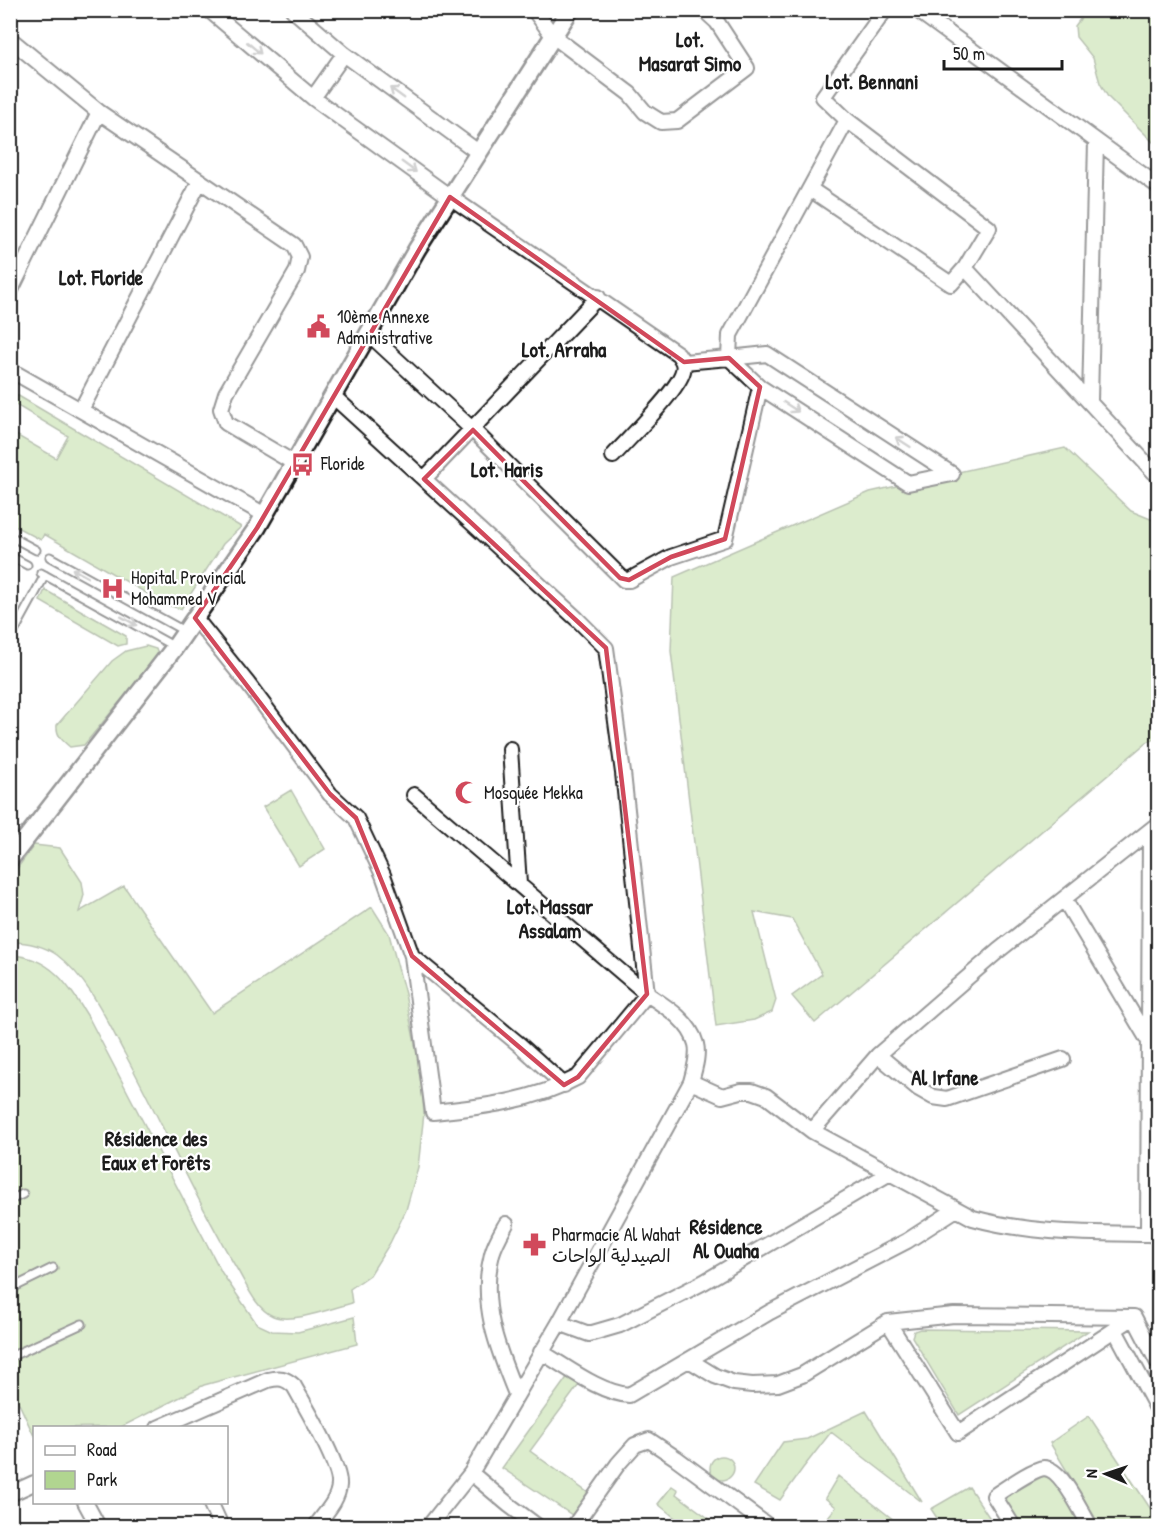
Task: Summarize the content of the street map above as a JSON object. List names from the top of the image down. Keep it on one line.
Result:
{"districts":["Lot. Masarat Simo","Lot. Bennani","Lot. Floride","Lot. Arraha","Lot. Haris","Lot. Massar Assalam","Al Irfane","Résidence des Eaux et Forêts","Résidence Al Ouaha"],"places":{"public building":["10ème Annexe Administrative"],"bus stop":["Floride"],"hospital":["Hopital Provincial Mohammed V"],"mosque":["Mosquée Mekka"],"pharmacy":["Pharmacie Al Wahat الصيدلية الواحات"]},"legend":["Road","Park"],"scale_bar":"50 m","north":"left"}
